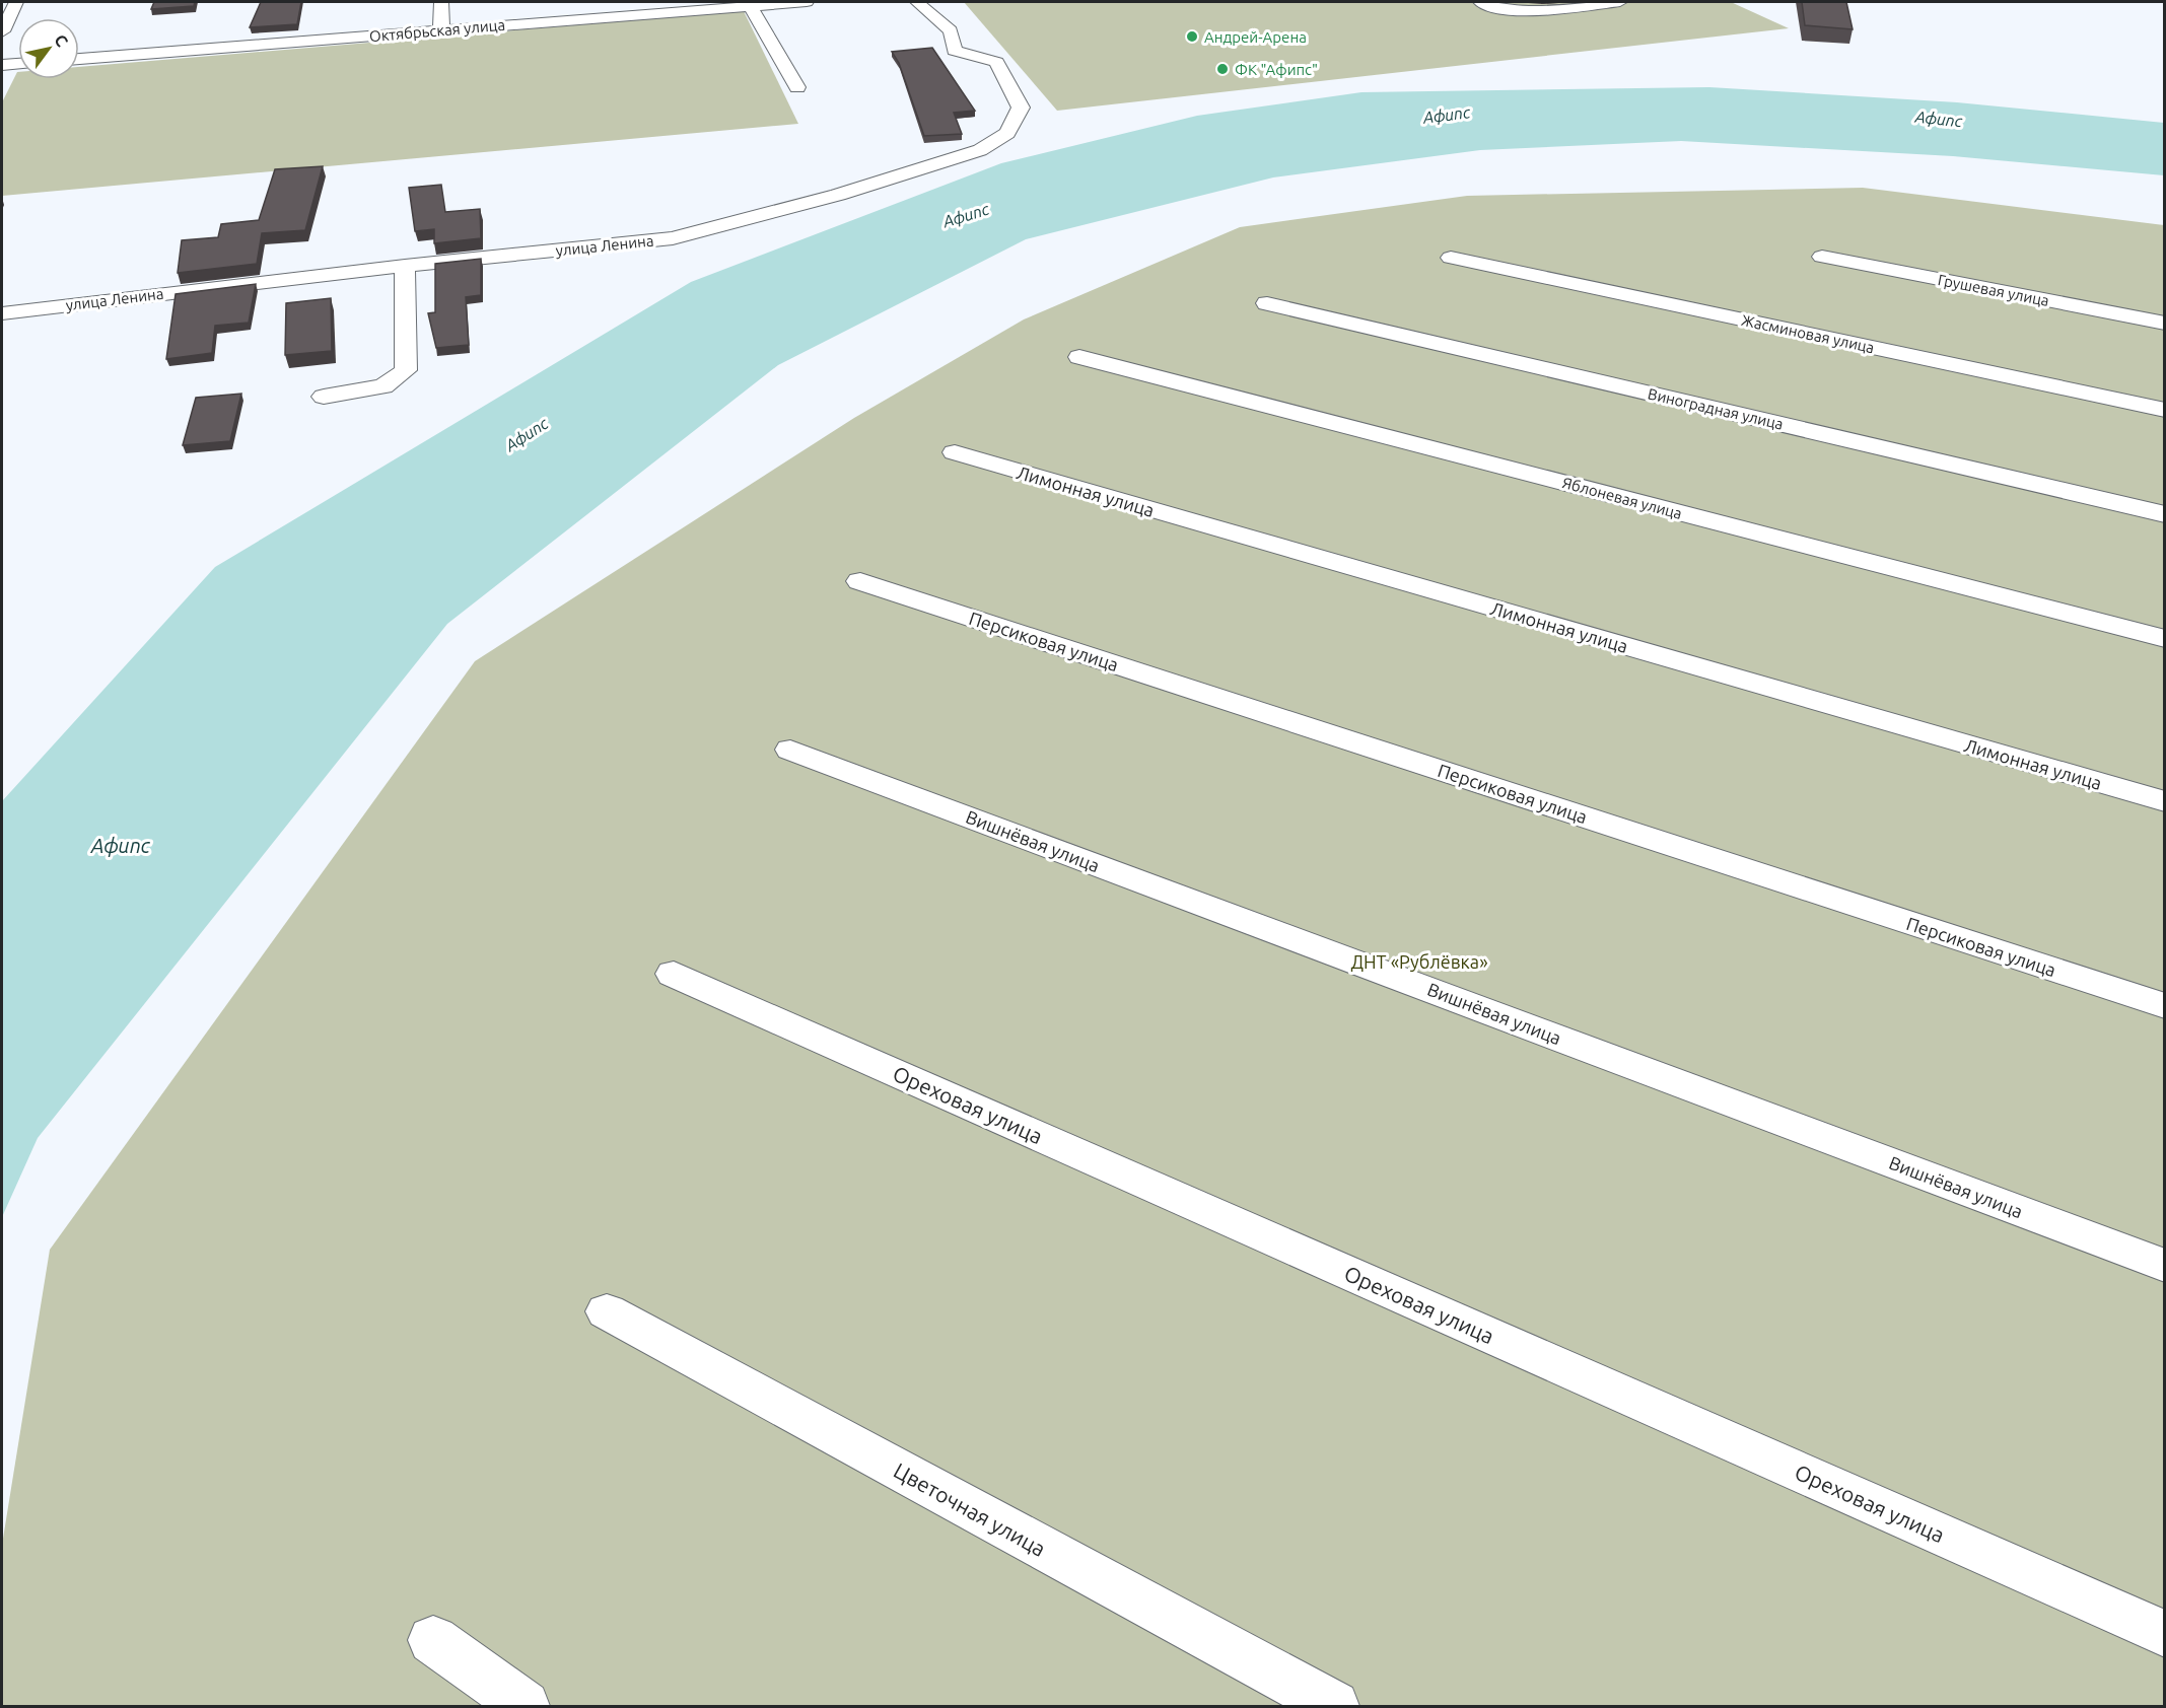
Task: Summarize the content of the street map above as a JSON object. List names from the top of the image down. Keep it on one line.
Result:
{"streets":{"street":["Октябрьская улица","улица Ленина","Грушевая улица","Жасминовая улица","Виноградная улица","Лимонная улица","Яблоневая улица","Персиковая улица","Вишнёвая улица","Ореховая улица","Цветочная улица"]},"water":["Афипс"],"parks":["ДНТ «Рублёвка»"],"places":["Андрей-Арена","ФК \"Афипс\""],"north":"top right"}
